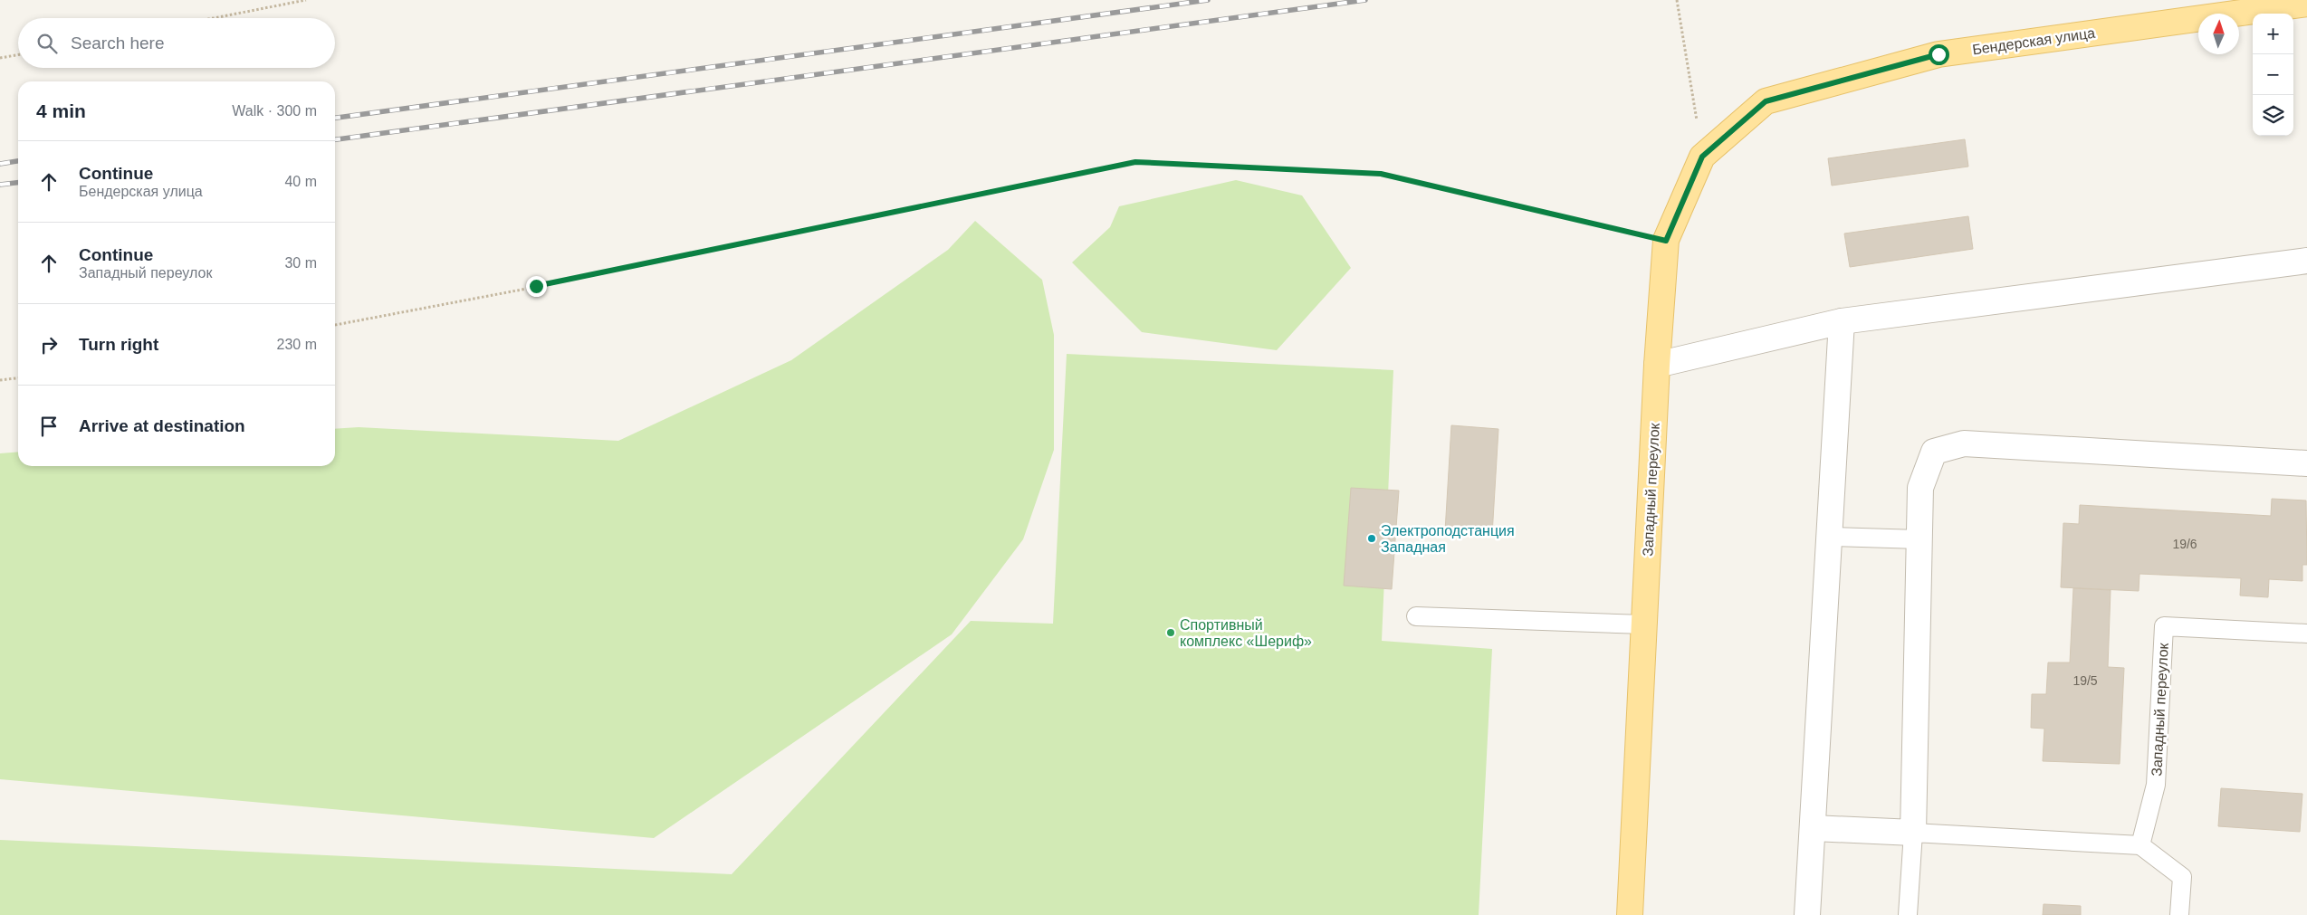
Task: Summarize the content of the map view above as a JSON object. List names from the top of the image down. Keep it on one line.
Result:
{"streets":{"main road":["Бендерская улица","Западный переулок"]},"crossings":[["Бендерская улица","Западный переулок"]],"places":["Электроподстанция Западная","Спортивный комплекс «Шериф»"],"house_numbers":["19/6","19/5"],"north":"top","page":{"map_buttons":["+","−"],"search":"Search here","heading":["4 min","Walk · 300 m"],"list":[["Continue","Бендерская улица","40 m"],["Continue","Западный переулок","30 m"],["Turn right","230 m"],"Arrive at destination"]}}
